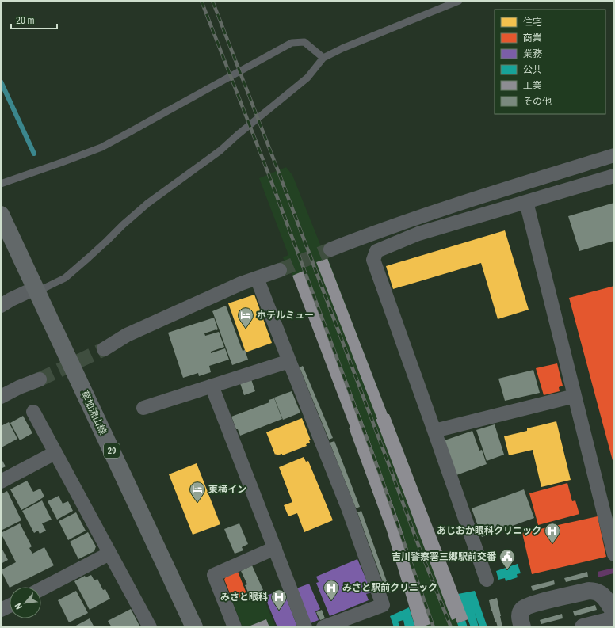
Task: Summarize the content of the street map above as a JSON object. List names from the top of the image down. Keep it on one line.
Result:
{"streets":{"main road":["草加流山線","29"]},"places":{"hotel":["ホテルミュー","東横イン"],"hospital":["あじおか眼科クリニック","みさと駅前クリニック","みさと眼科"],"public building":["吉川警察署三郷駅前交番"]},"legend":["住宅","商業","業務","公共","工業","その他"],"scale_bar":"20 m","north":"bottom left"}
